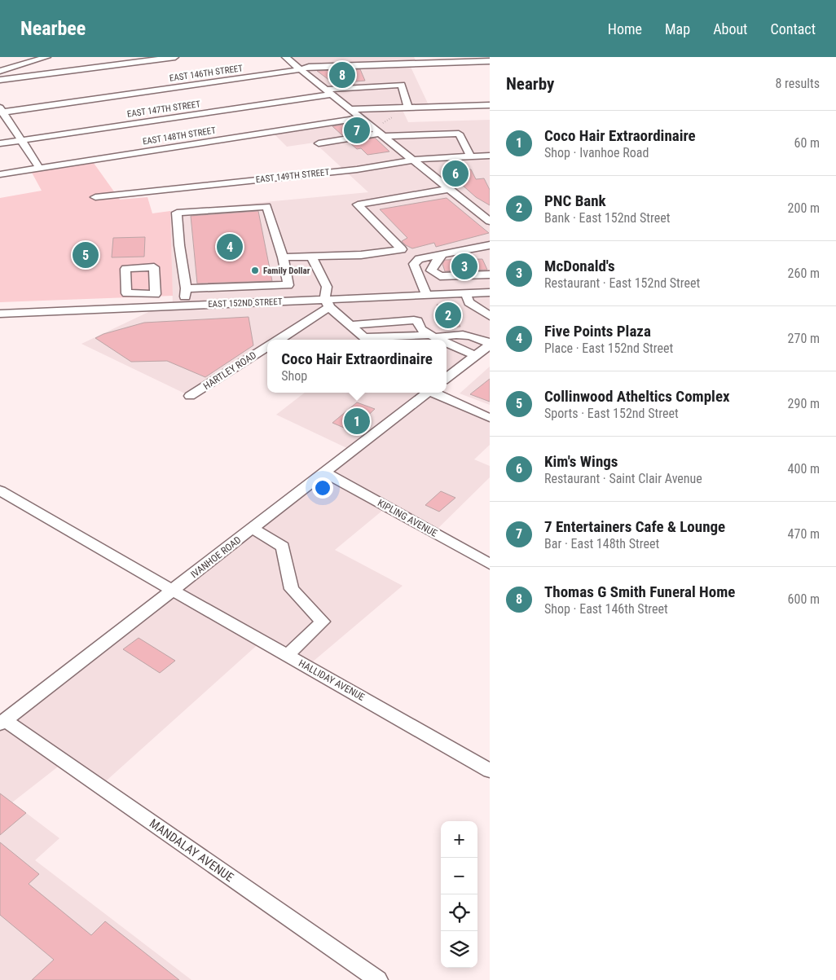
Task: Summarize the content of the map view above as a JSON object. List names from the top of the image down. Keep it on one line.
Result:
{"streets":{"street":["EAST 146TH STREET","EAST 147TH STREET","EAST 148TH STREET","EAST 149TH STREET","EAST 152ND STREET","HARTLEY ROAD","KIPLING AVENUE","IVANHOE ROAD","HALLIDAY AVENUE","MANDALAY AVENUE"]},"crossings":[["KIPLING AVENUE","IVANHOE ROAD"],["IVANHOE ROAD","HALLIDAY AVENUE"],["IVANHOE ROAD","MANDALAY AVENUE"]],"places":["Family Dollar"],"page":{"header":"Nearbee","nav":["Home","Map","About","Contact"],"heading":["Nearby","8 results"],"pins":["8","7","6","4","5","3","2","1"],"list":[{"mark":"1","name":"Coco Hair Extraordinaire","note":"Shop · Ivanhoe Road","value":"60 m"},{"mark":"2","name":"PNC Bank","note":"Bank · East 152nd Street","value":"200 m"},{"mark":"3","name":"McDonald's","note":"Restaurant · East 152nd Street","value":"260 m"},{"mark":"4","name":"Five Points Plaza","note":"Place · East 152nd Street","value":"270 m"},{"mark":"5","name":"Collinwood Atheltics Complex","note":"Sports · East 152nd Street","value":"290 m"},{"mark":"6","name":"Kim's Wings","note":"Restaurant · Saint Clair Avenue","value":"400 m"},{"mark":"7","name":"7 Entertainers Cafe & Lounge","note":"Bar · East 148th Street","value":"470 m"},{"mark":"8","name":"Thomas G Smith Funeral Home","note":"Shop · East 146th Street","value":"600 m"}],"popup":["Coco Hair Extraordinaire","Shop"],"map_buttons":["+","−"]}}
